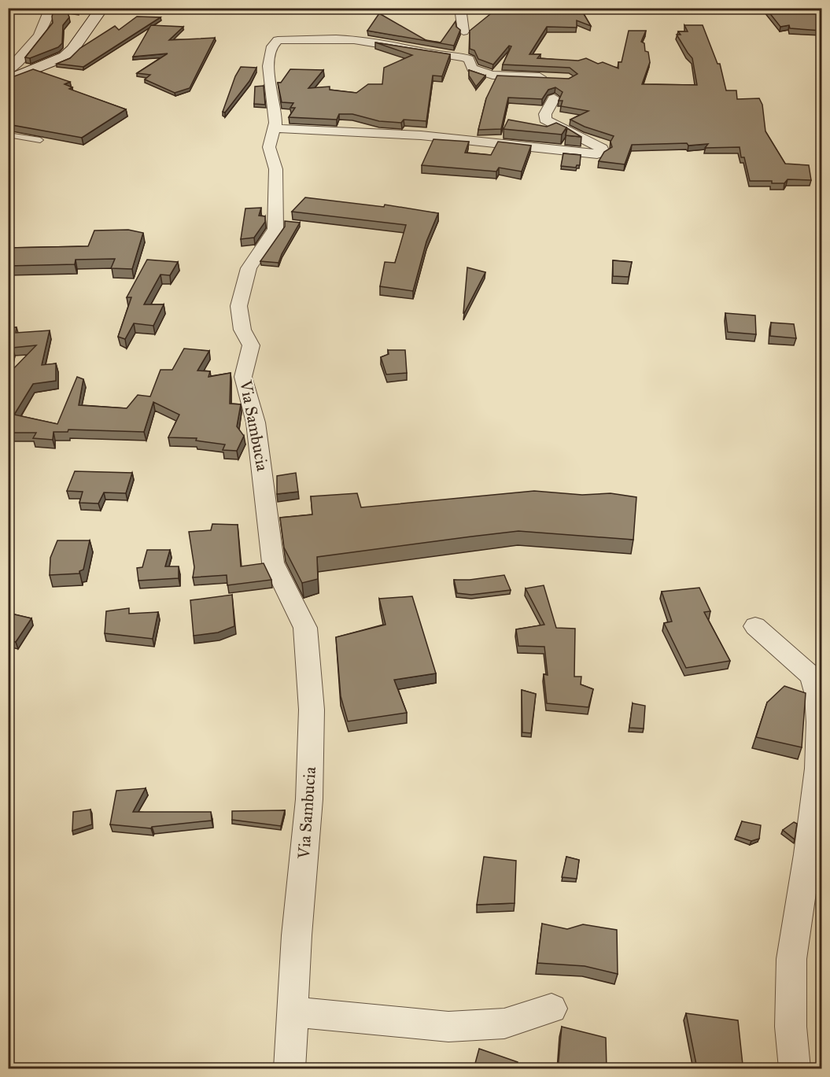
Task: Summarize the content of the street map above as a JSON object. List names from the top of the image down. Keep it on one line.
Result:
{"streets":{"street":["Via Sambucia"]}}
